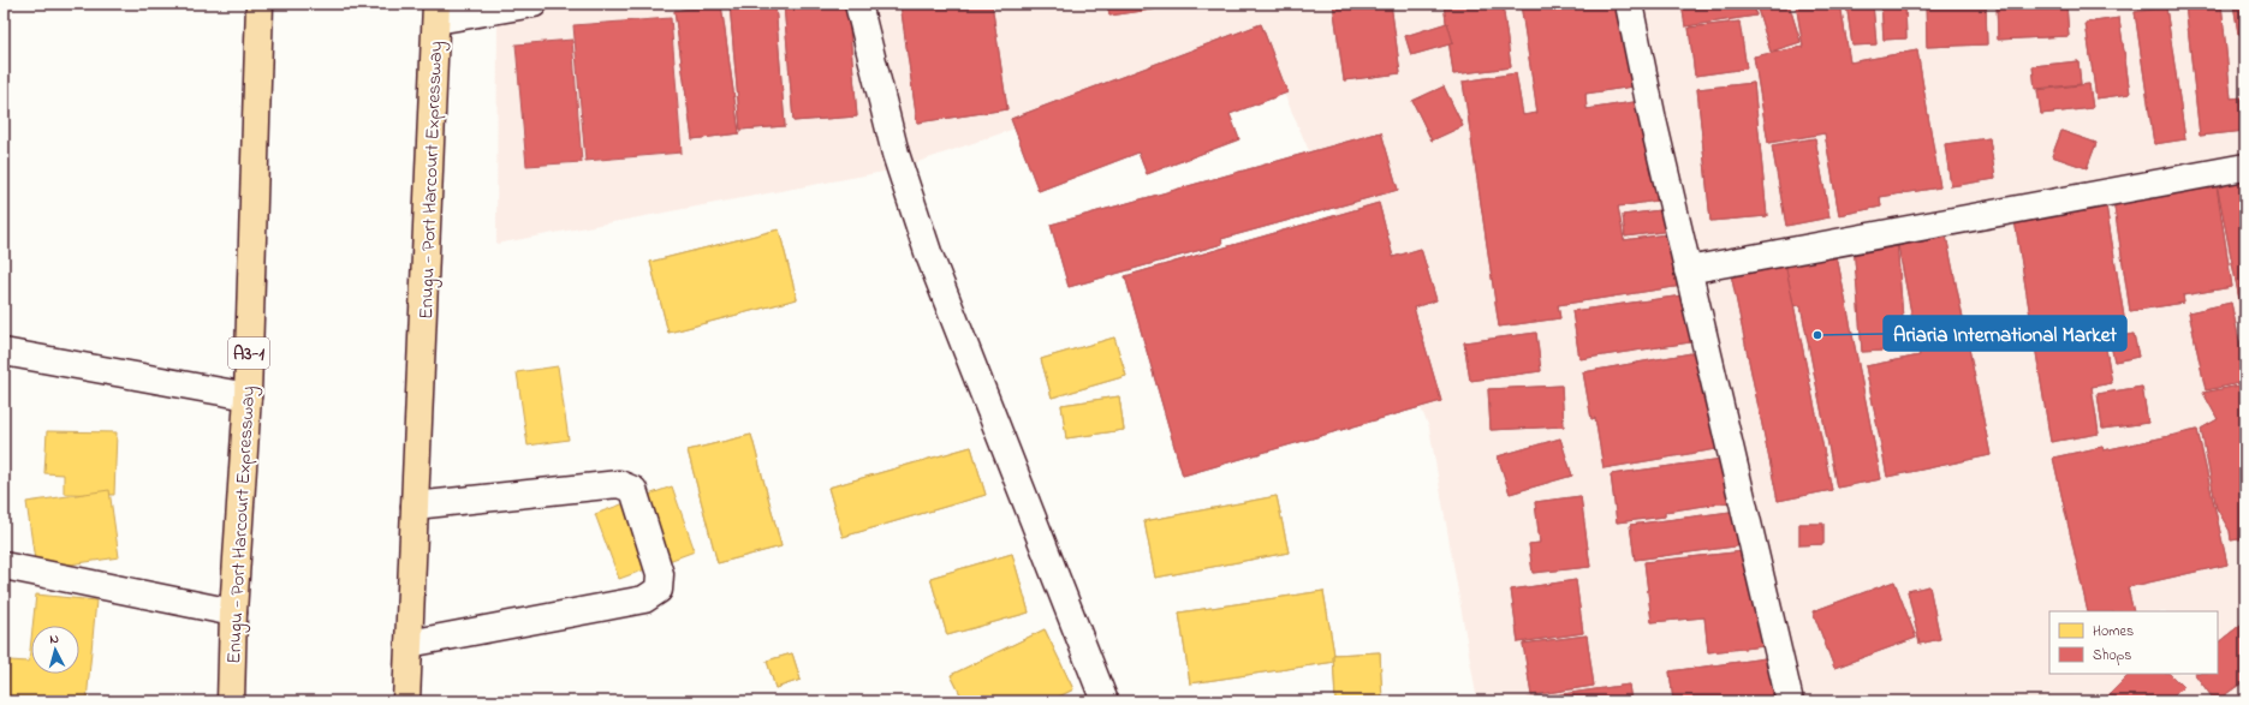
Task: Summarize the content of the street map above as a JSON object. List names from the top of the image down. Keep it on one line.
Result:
{"streets":{"highway":["Enugu - Port Harcourt Expressway","A3-1"]},"places":["Ariaria International Market"],"legend":["Homes","Shops"],"north":"top"}
